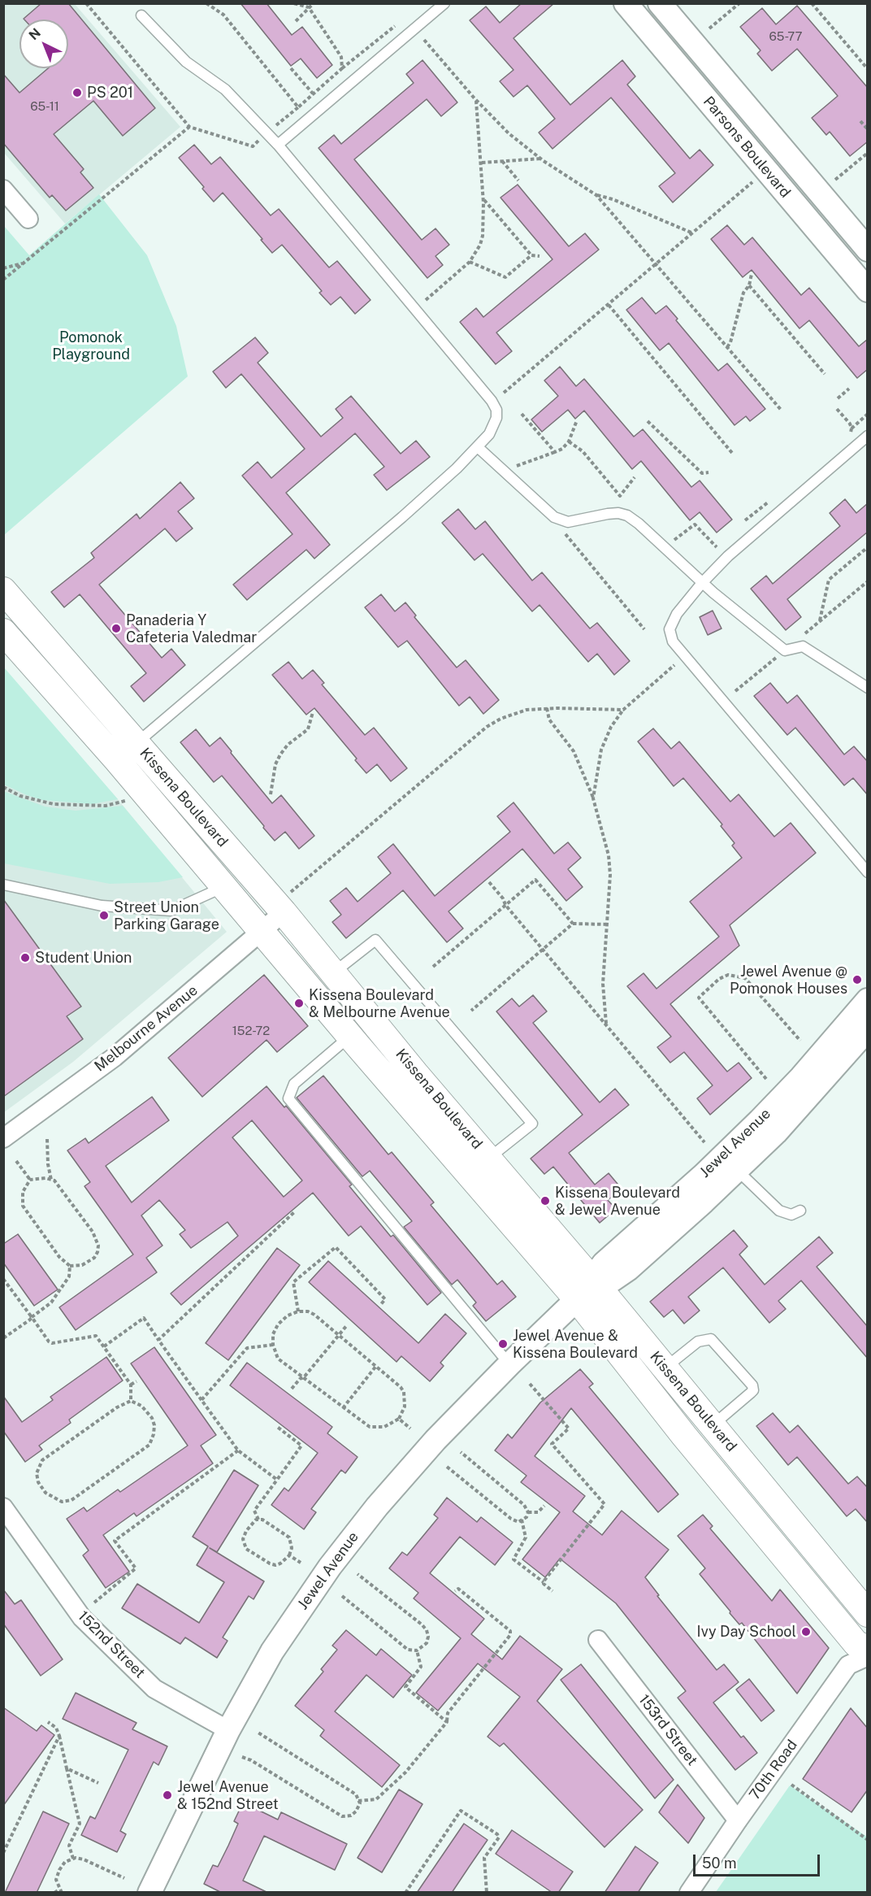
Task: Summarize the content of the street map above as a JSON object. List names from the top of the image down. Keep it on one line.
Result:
{"streets":{"main road":["Kissena Boulevard"],"street":["Parsons Boulevard","Melbourne Avenue","Jewel Avenue","152nd Street","153rd Street","70th Road"]},"crossings":[["Kissena Boulevard","Melbourne Avenue"],["Kissena Boulevard","Jewel Avenue"],["Jewel Avenue","152nd Street"],["153rd Street","70th Road"]],"parks":["Pomonok Playground"],"places":["PS 201","Panaderia Y Cafeteria Valedmar","Street Union Parking Garage","Student Union","Jewel Avenue @ Pomonok Houses","Kissena Boulevard & Melbourne Avenue","Kissena Boulevard & Jewel Avenue","Jewel Avenue & Kissena Boulevard","Ivy Day School","Jewel Avenue & 152nd Street"],"house_numbers":["65-77","65-11","152-72"],"scale_bar":"50 m","north":"top left"}
